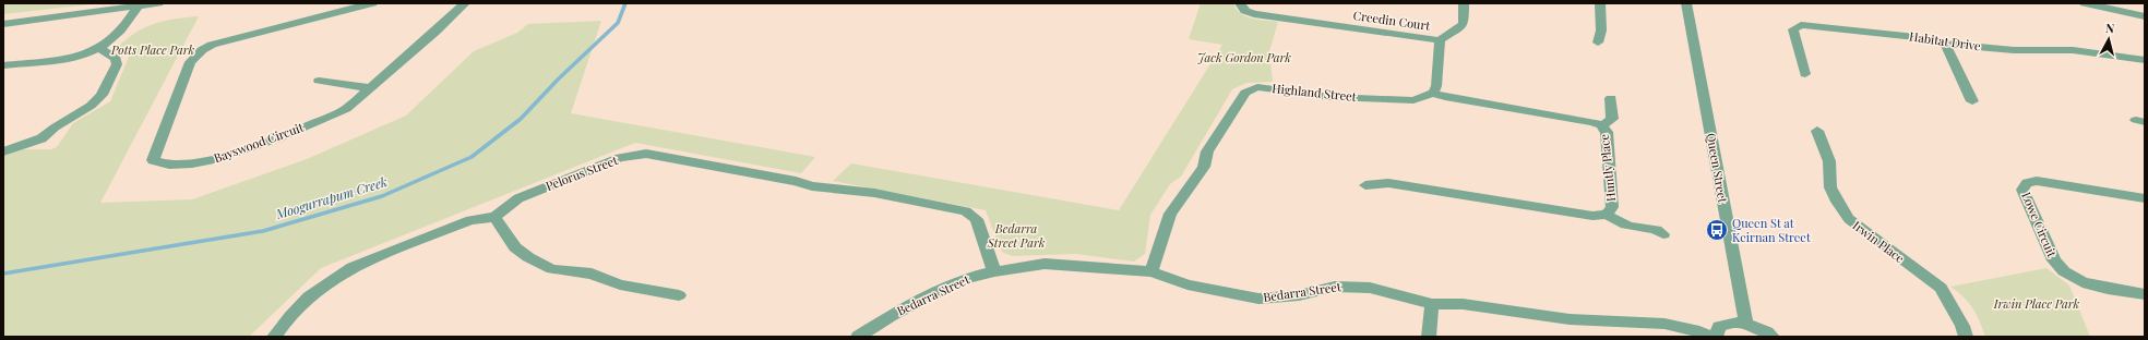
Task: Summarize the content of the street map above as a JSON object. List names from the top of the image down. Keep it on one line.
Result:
{"streets":{"street":["Creedin Court","Habitat Drive","Highland Street","Bayswood Circuit","Huntly Place","Queen Street","Pelorus Street","Lowe Circuit","Irwin Place","Bedarra Street"]},"crossings":[["Highland Street","Huntly Place"],["Highland Street","Bedarra Street"],["Pelorus Street","Bedarra Street"]],"water":["Moogurrapum Creek"],"parks":["Potts Place Park","Jack Gordon Park","Bedarra Street Park","Irwin Place Park"],"places":{"bus stop":["Queen St at Keirnan Street"]},"north":"top"}
